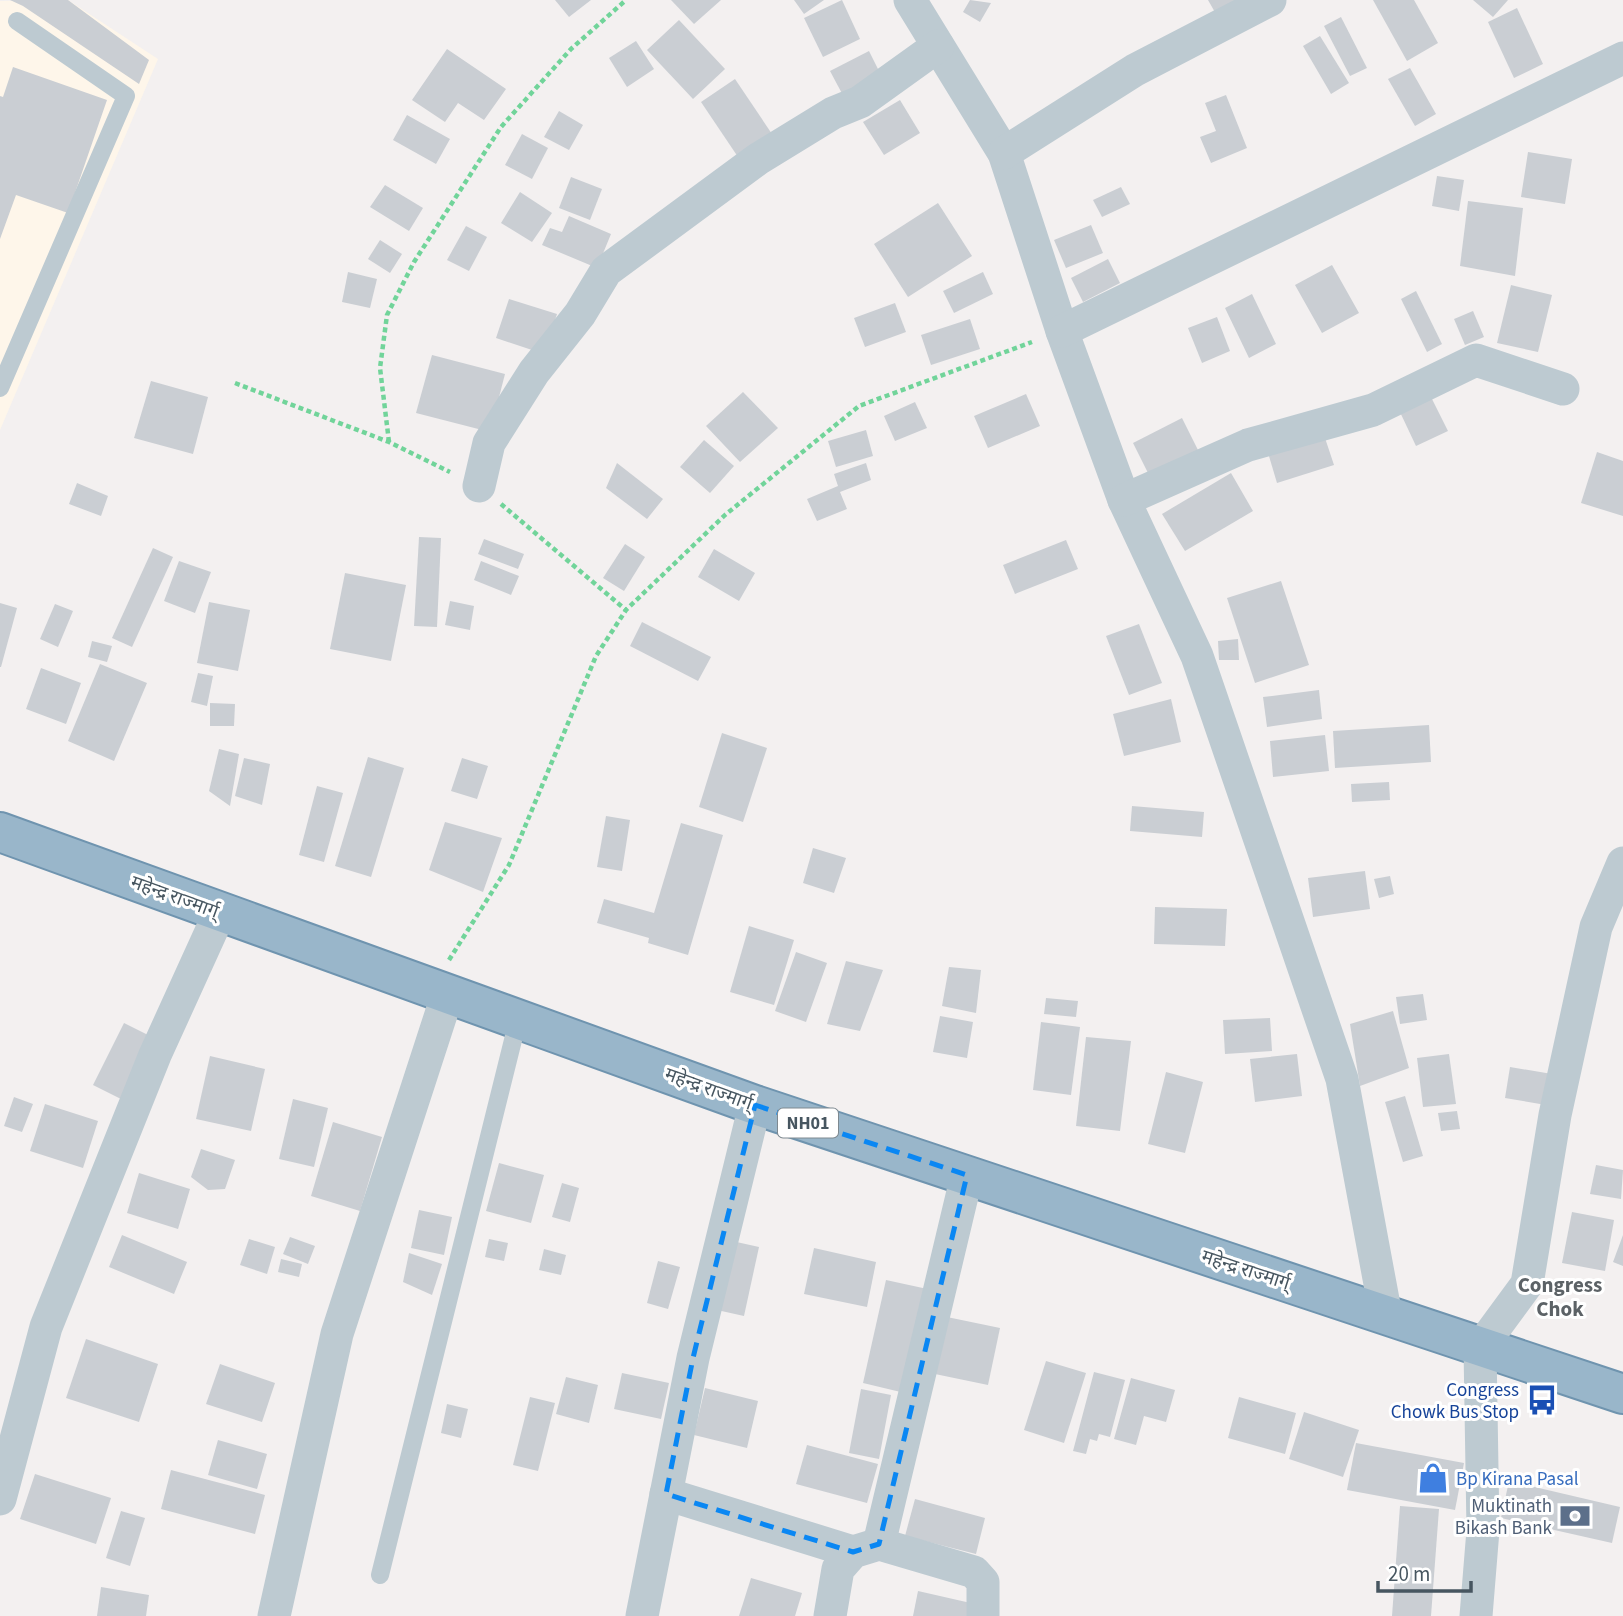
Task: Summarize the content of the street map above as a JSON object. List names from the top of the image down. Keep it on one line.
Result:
{"streets":{"highway":["महेन्द्र राज्मार्ग्","NH01"]},"districts":["Congress Chok"],"places":{"bus stop":["Congress Chowk Bus Stop"],"shop":["Bp Kirana Pasal"],"bank":["Muktinath Bikash Bank"]},"scale_bar":"20 m"}
